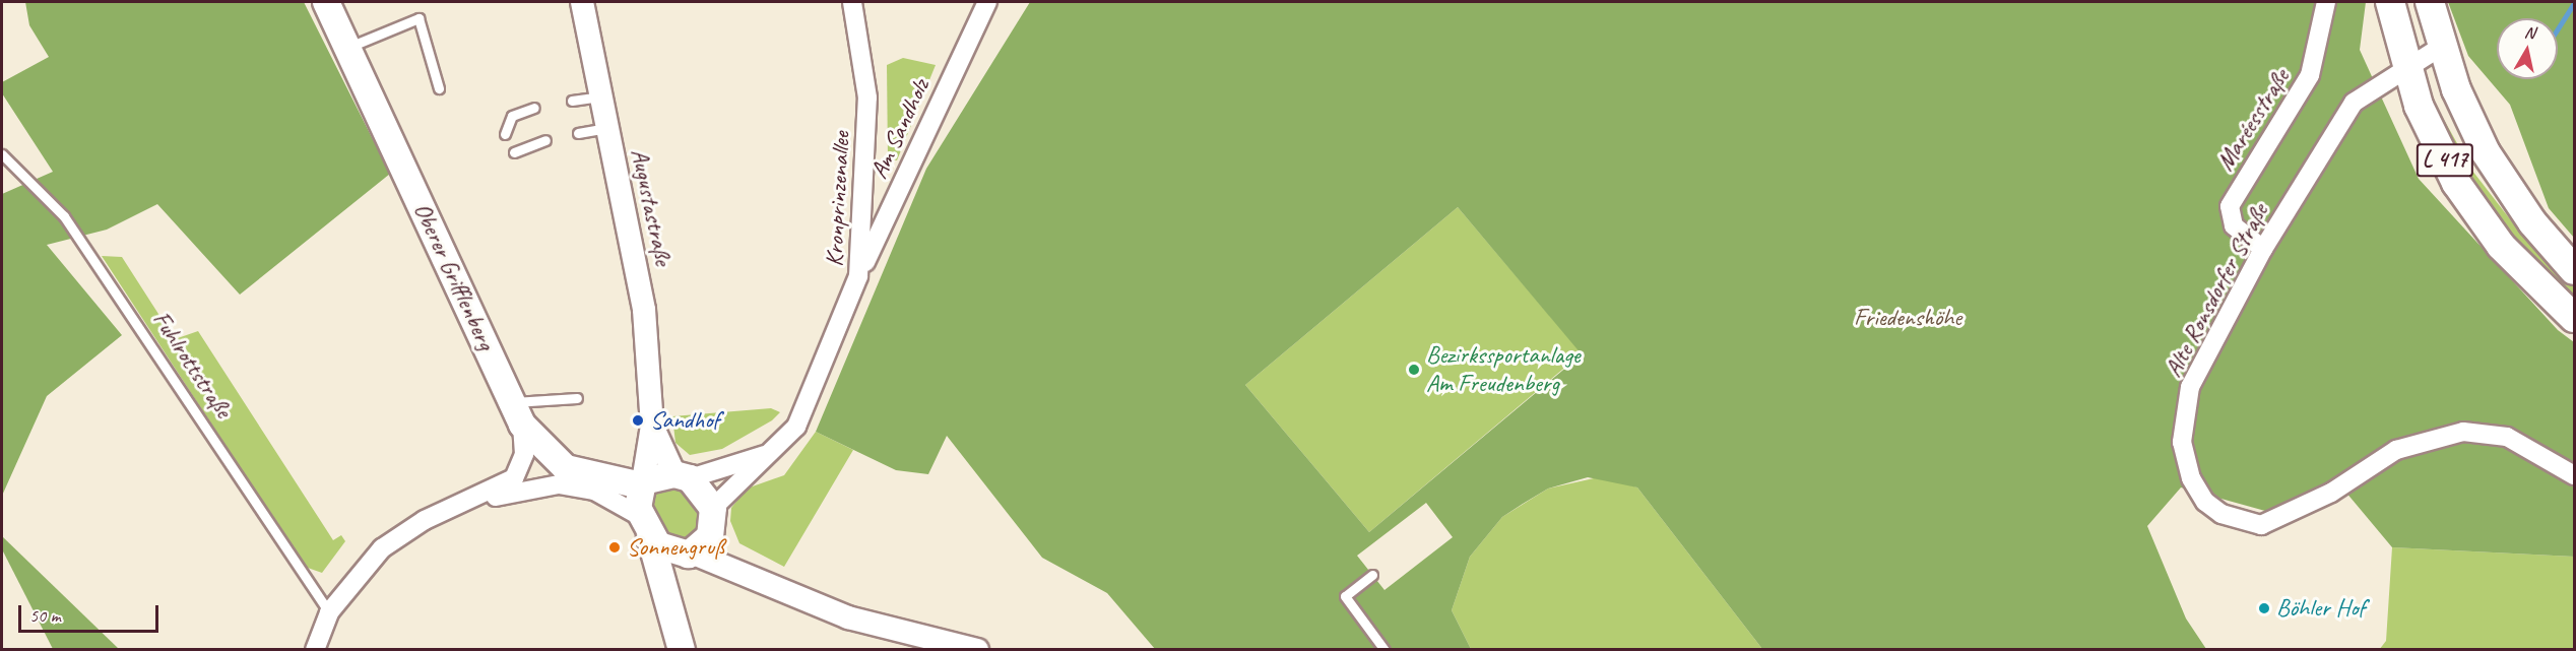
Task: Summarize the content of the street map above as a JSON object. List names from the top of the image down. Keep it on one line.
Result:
{"streets":{"main road":["L 417","Oberer Grifflenberg"],"street":["Maréesstraße","Am Sandholz","Kronprinzenallee","Augustastraße","Alte Ronsdorfer Straße"],"lane":["Fuhlrottstraße"]},"crossings":[["Maréesstraße","Alte Ronsdorfer Straße"],["Am Sandholz","Kronprinzenallee"],["L 417","Alte Ronsdorfer Straße"],["Kronprinzenallee","Augustastraße"],["Kronprinzenallee","Oberer Grifflenberg"],["Augustastraße","Oberer Grifflenberg"]],"parks":["Friedenshöhe"],"places":["Bezirkssportanlage Am Freudenberg","Sandhof","Sonnengruß","Böhler Hof"],"scale_bar":"50 m","north":"top"}
